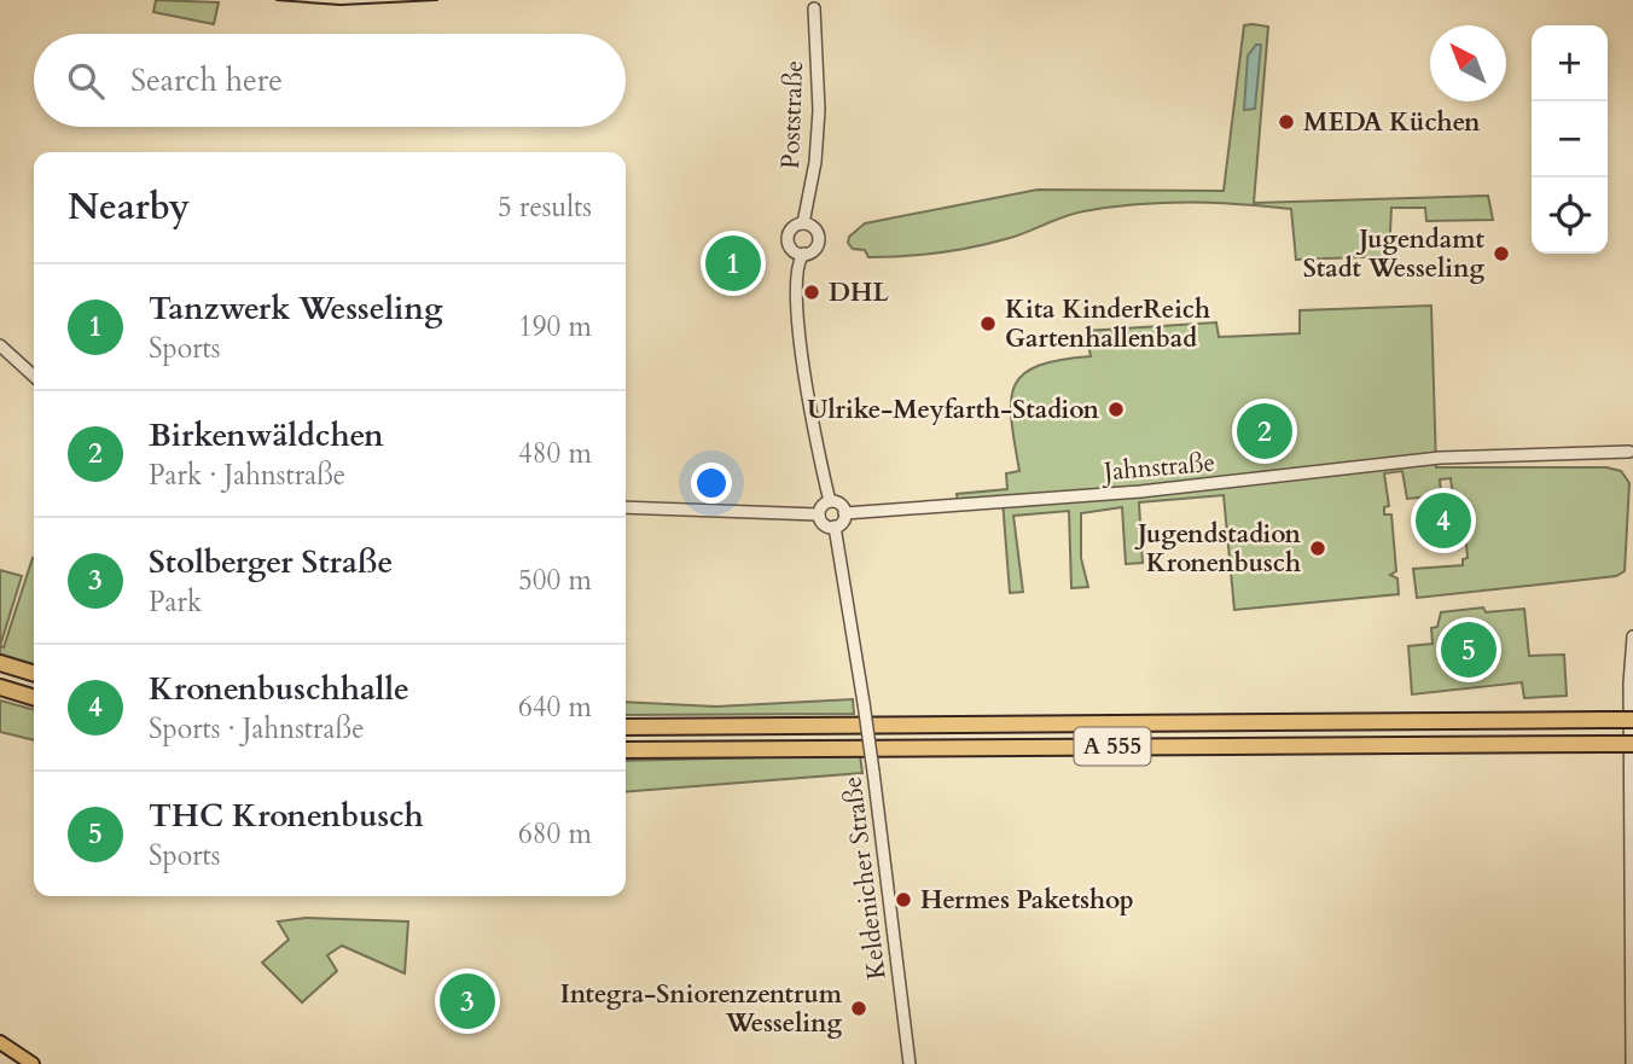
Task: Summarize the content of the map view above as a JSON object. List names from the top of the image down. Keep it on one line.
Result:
{"streets":{"highway":["A 555"],"street":["Poststraße","Jahnstraße","Keldenicher Straße"]},"crossings":[["Jahnstraße","Keldenicher Straße"]],"places":["MEDA Küchen","Jugendamt Stadt Wesseling","DHL","Kita KinderReich Gartenhallenbad","Ulrike-Meyfarth-Stadion","Jugendstadion Kronenbusch","Hermes Paketshop","Integra-Sniorenzentrum Wesseling"],"north":"top left","page":{"map_buttons":["+","−"],"search":"Search here","heading":["Nearby","5 results"],"pins":["1","2","4","5","3"],"list":[{"mark":"1","name":"Tanzwerk Wesseling","note":"Sports","value":"190 m"},{"mark":"2","name":"Birkenwäldchen","note":"Park · Jahnstraße","value":"480 m"},{"mark":"3","name":"Stolberger Straße","note":"Park","value":"500 m"},{"mark":"4","name":"Kronenbuschhalle","note":"Sports · Jahnstraße","value":"640 m"},{"mark":"5","name":"THC Kronenbusch","note":"Sports","value":"680 m"}]}}
